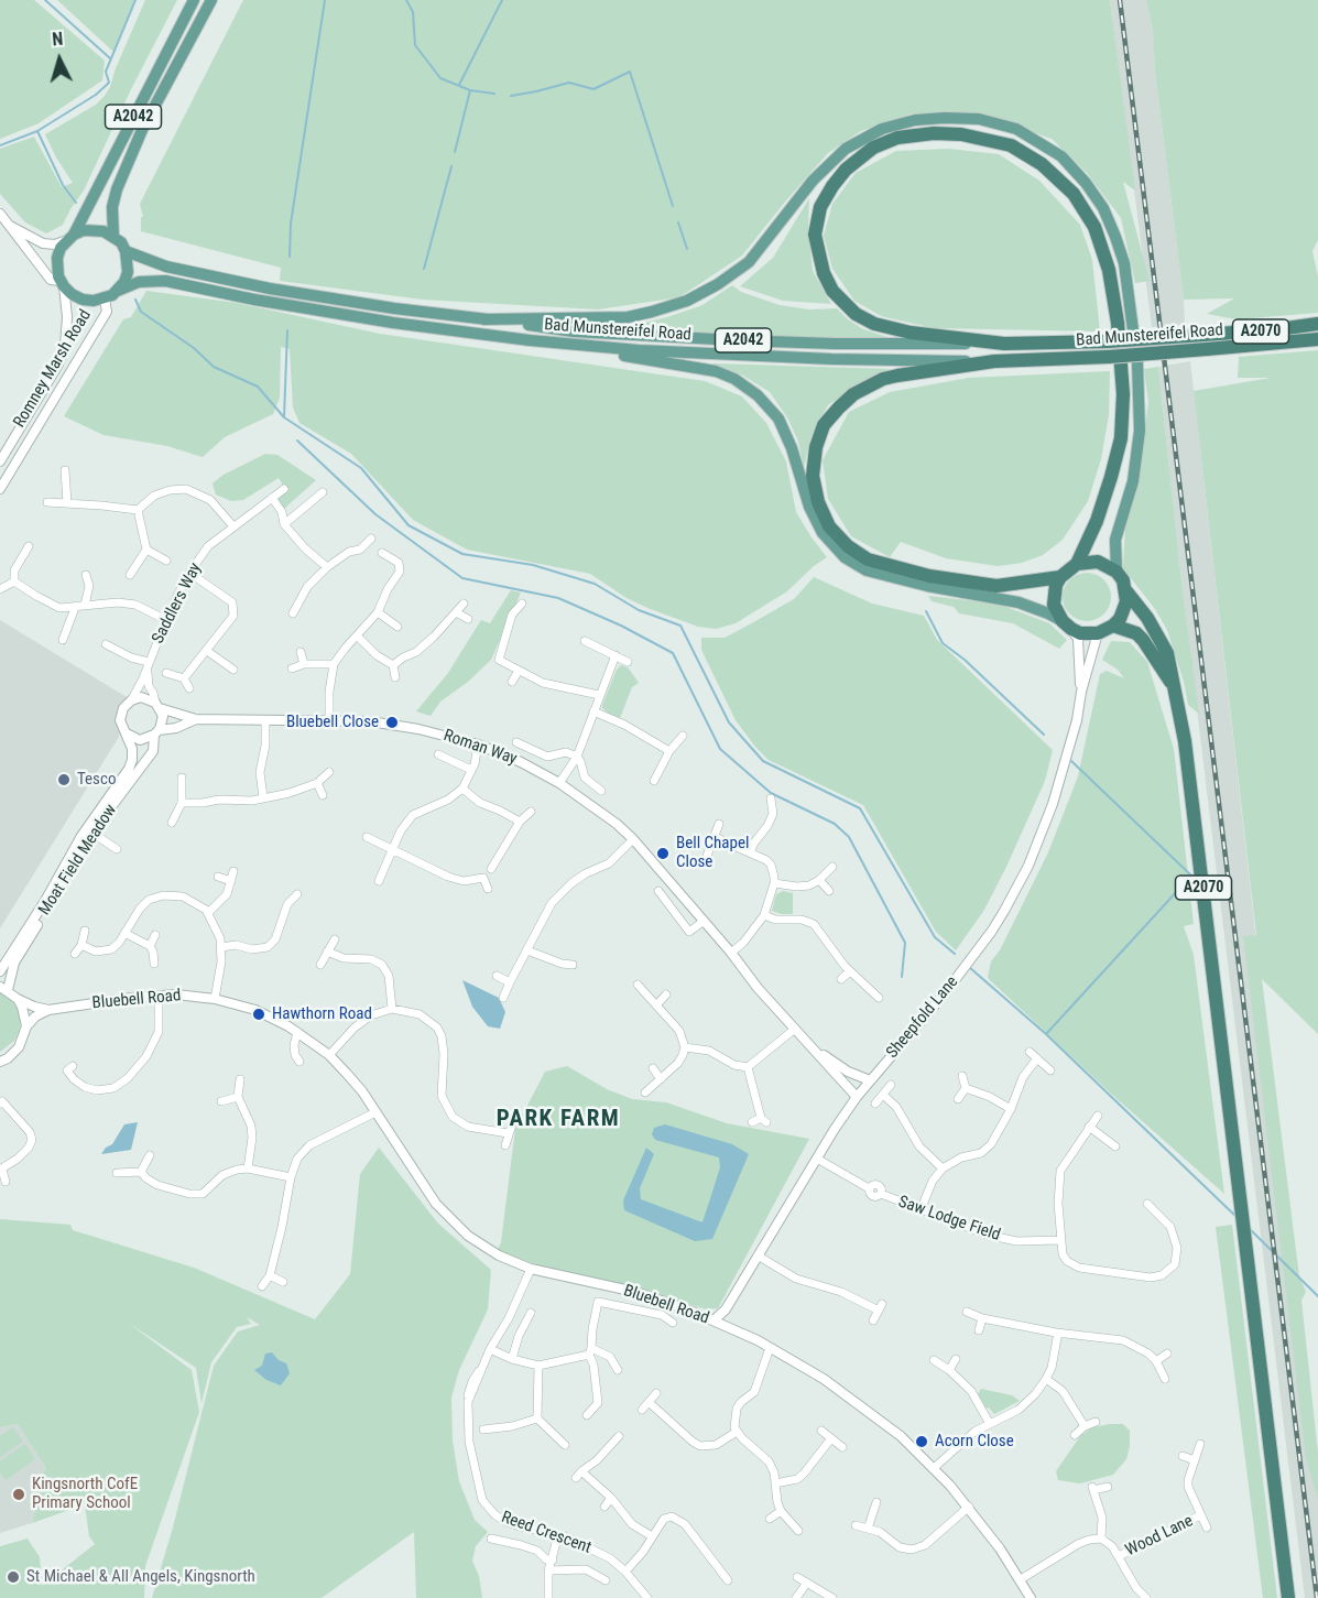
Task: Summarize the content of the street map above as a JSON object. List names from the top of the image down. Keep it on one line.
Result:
{"streets":{"highway":["Bad Munstereifel Road","A2070"],"main road":["A2042"],"street":["Romney Marsh Road","Saddlers Way","Roman Way","Moat Field Meadow","Bluebell Road","Sheepfold Lane","Saw Lodge Field","Reed Crescent","Wood Lane"]},"crossings":[["A2042","Bad Munstereifel Road"],["A2042","Romney Marsh Road"],["Bad Munstereifel Road","Romney Marsh Road"],["A2070","Sheepfold Lane"],["Saddlers Way","Roman Way"],["Saddlers Way","Moat Field Meadow"],["Roman Way","Moat Field Meadow"],["Roman Way","Sheepfold Lane"],["Bluebell Road","Sheepfold Lane"],["Bluebell Road","Wood Lane"],["Sheepfold Lane","Saw Lodge Field"]],"districts":["PARK FARM"],"places":["Bluebell Close","Tesco","Bell Chapel Close","Hawthorn Road","Acorn Close","Kingsnorth CofE Primary School","St Michael & All Angels, Kingsnorth"],"north":"top"}
